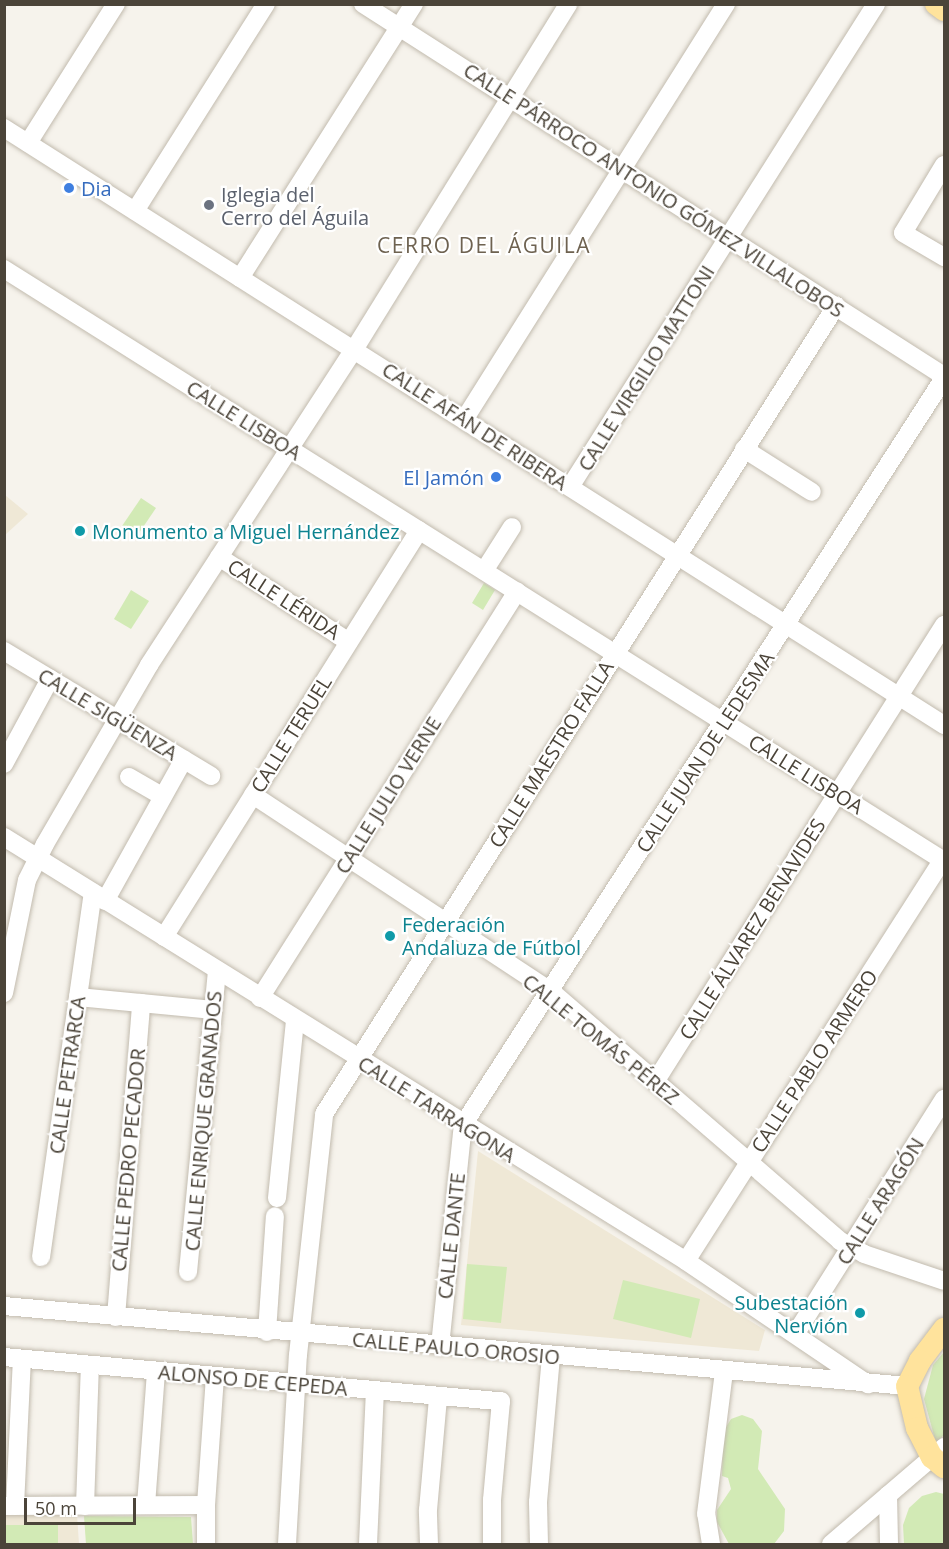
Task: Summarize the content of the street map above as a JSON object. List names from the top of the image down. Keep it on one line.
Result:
{"streets":{"street":["CALLE PÁRROCO ANTONIO GÓMEZ VILLALOBOS","CALLE VIRGILIO MATTONI","CALLE LISBOA","CALLE AFÁN DE RIBERA","CALLE LÉRIDA","CALLE SIGÜENZA","CALLE TERUEL","CALLE JUAN DE LEDESMA","CALLE MAESTRO FALLA","CALLE JULIO VERNE","CALLE ÁLVAREZ BENAVIDES","CALLE TOMÁS PÉREZ","CALLE PABLO ARMERO","CALLE PETRARCA","CALLE TARRAGONA","CALLE ENRIQUE GRANADOS","CALLE PEDRO PECADOR","CALLE ARAGÓN","CALLE DANTE","CALLE PAULO OROSIO","ALONSO DE CEPEDA"]},"crossings":[["CALLE PÁRROCO ANTONIO GÓMEZ VILLALOBOS","CALLE VIRGILIO MATTONI"],["CALLE PÁRROCO ANTONIO GÓMEZ VILLALOBOS","CALLE JUAN DE LEDESMA"],["CALLE PÁRROCO ANTONIO GÓMEZ VILLALOBOS","CALLE MAESTRO FALLA"],["CALLE VIRGILIO MATTONI","CALLE AFÁN DE RIBERA"],["CALLE LISBOA","CALLE TERUEL"],["CALLE LISBOA","CALLE JUAN DE LEDESMA"],["CALLE LISBOA","CALLE MAESTRO FALLA"],["CALLE LISBOA","CALLE JULIO VERNE"],["CALLE LISBOA","CALLE ÁLVAREZ BENAVIDES"],["CALLE LISBOA","CALLE PABLO ARMERO"],["CALLE AFÁN DE RIBERA","CALLE JUAN DE LEDESMA"],["CALLE AFÁN DE RIBERA","CALLE MAESTRO FALLA"],["CALLE AFÁN DE RIBERA","CALLE ÁLVAREZ BENAVIDES"],["CALLE LÉRIDA","CALLE TERUEL"],["CALLE TERUEL","CALLE TOMÁS PÉREZ"],["CALLE TERUEL","CALLE TARRAGONA"],["CALLE JUAN DE LEDESMA","CALLE TOMÁS PÉREZ"],["CALLE JUAN DE LEDESMA","CALLE TARRAGONA"],["CALLE JUAN DE LEDESMA","CALLE DANTE"],["CALLE MAESTRO FALLA","CALLE TOMÁS PÉREZ"],["CALLE MAESTRO FALLA","CALLE TARRAGONA"],["CALLE MAESTRO FALLA","CALLE PAULO OROSIO"],["CALLE MAESTRO FALLA","ALONSO DE CEPEDA"],["CALLE JULIO VERNE","CALLE TOMÁS PÉREZ"],["CALLE JULIO VERNE","CALLE TARRAGONA"],["CALLE ÁLVAREZ BENAVIDES","CALLE TOMÁS PÉREZ"],["CALLE TOMÁS PÉREZ","CALLE PABLO ARMERO"],["CALLE TOMÁS PÉREZ","CALLE ARAGÓN"],["CALLE PABLO ARMERO","CALLE TARRAGONA"],["CALLE PETRARCA","CALLE TARRAGONA"],["CALLE TARRAGONA","CALLE ENRIQUE GRANADOS"],["CALLE TARRAGONA","CALLE ARAGÓN"],["CALLE TARRAGONA","CALLE DANTE"],["CALLE TARRAGONA","CALLE PAULO OROSIO"],["CALLE PEDRO PECADOR","CALLE PAULO OROSIO"],["CALLE DANTE","CALLE PAULO OROSIO"]],"districts":["CERRO DEL ÁGUILA"],"places":["Dia","Iglegia del Cerro del Águila","El Jamón","Monumento a Miguel Hernández","Federación Andaluza de Fútbol","Subestación Nervión"],"scale_bar":"50 m"}
